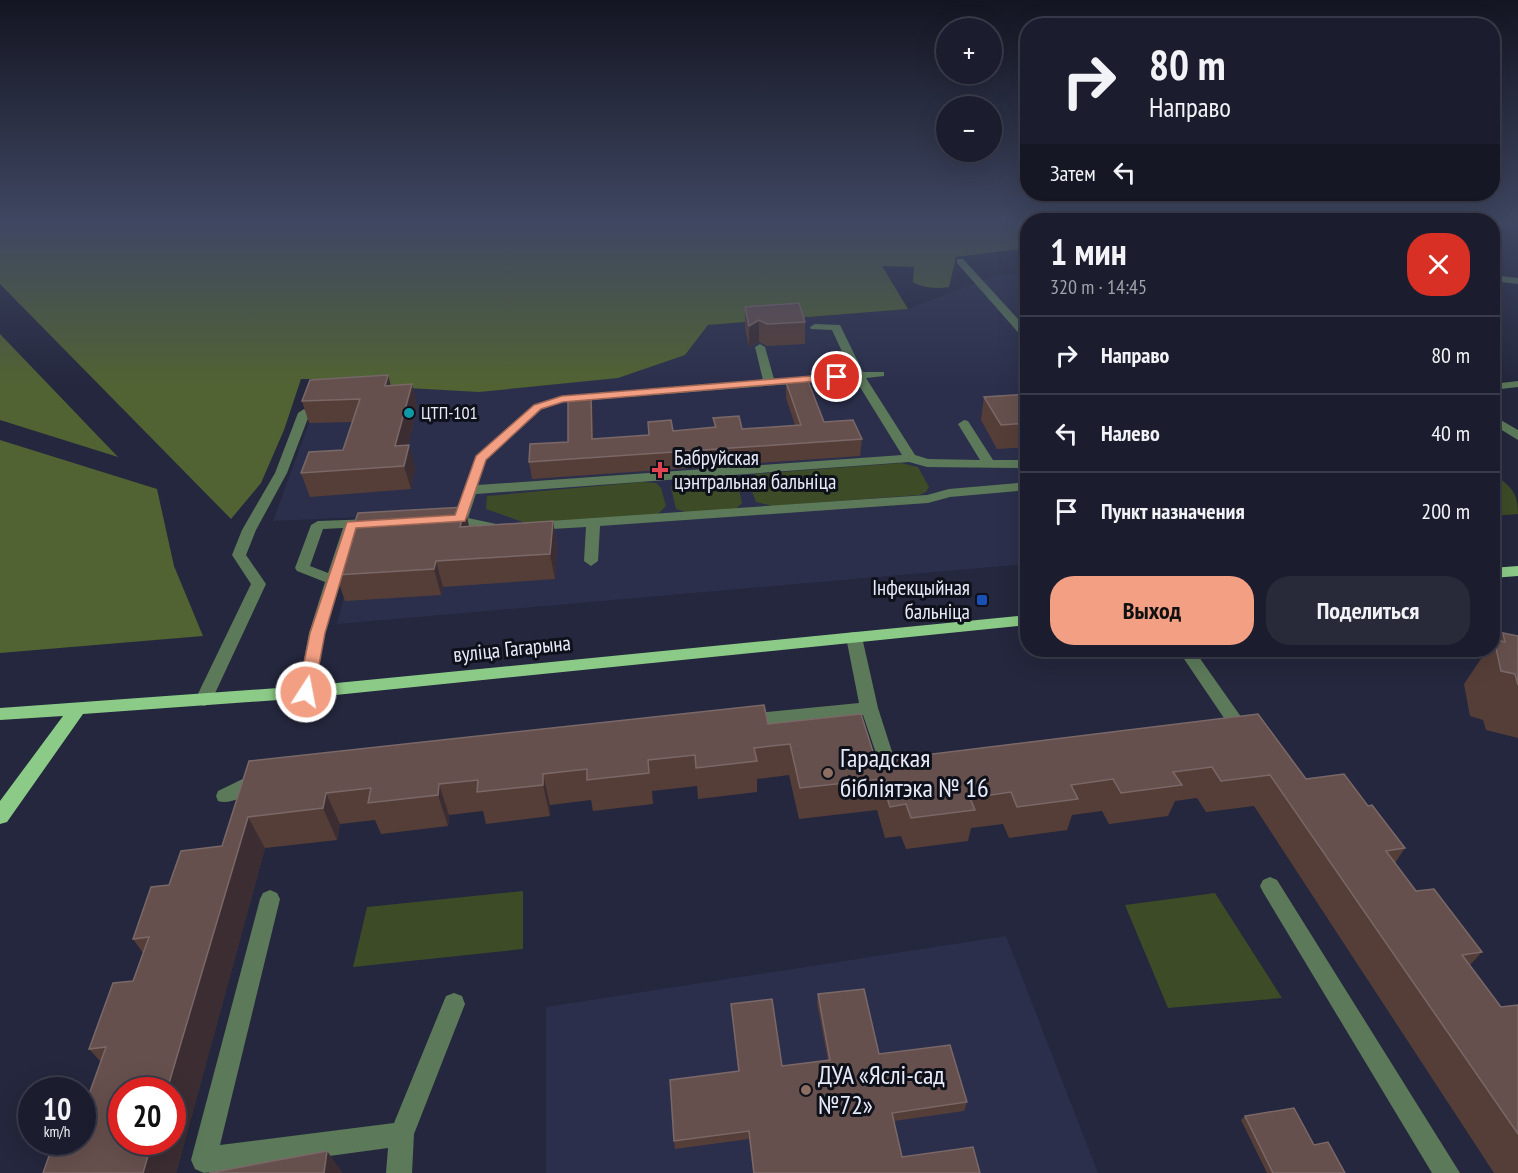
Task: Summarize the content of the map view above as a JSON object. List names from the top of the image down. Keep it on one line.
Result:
{"streets":{"main road":["вуліца Гагарына"]},"places":{"other":["ЦТП-101","Гарадская бібліятэка № 16","ДУА «Яслі-сад №72»"],"health":["Бабруйская цэнтральная бальніца"],"transit":["Інфекцыйная бальніца"]},"page":{"map_buttons":["+","−"],"turn":["80 m","Направо"],"then":"Затем","heading":["1 мин","320 m · 14:45"],"list":[{"name":"Направо","value":"80 m"},{"name":"Налево","value":"40 m"},{"name":"Пункт назначения","value":"200 m"}],"buttons":["Выход","Поделиться"],"speed":"10 km/h","limit":"20"}}
